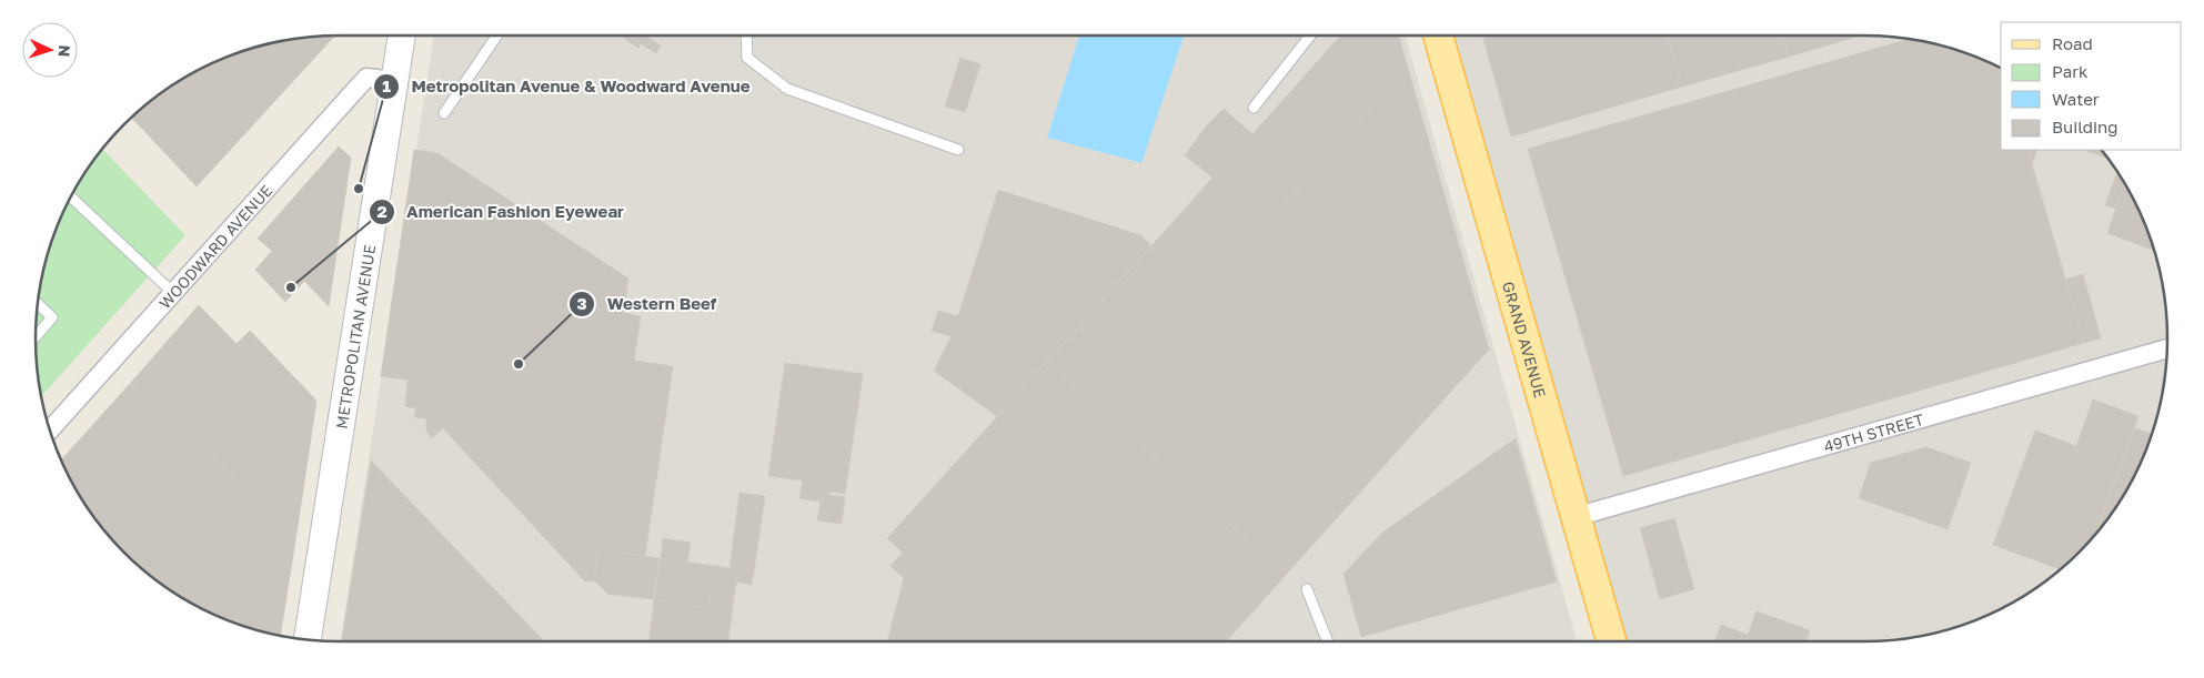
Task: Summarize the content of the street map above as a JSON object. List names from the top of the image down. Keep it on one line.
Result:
{"streets":{"main road":["METROPOLITAN AVENUE","GRAND AVENUE"],"street":["WOODWARD AVENUE","49TH STREET"]},"crossings":[["WOODWARD AVENUE","METROPOLITAN AVENUE"],["GRAND AVENUE","49TH STREET"]],"places":["Metropolitan Avenue & Woodward Avenue","American Fashion Eyewear","Western Beef"],"legend":["Road","Park","Water","Building"],"north":"right"}
